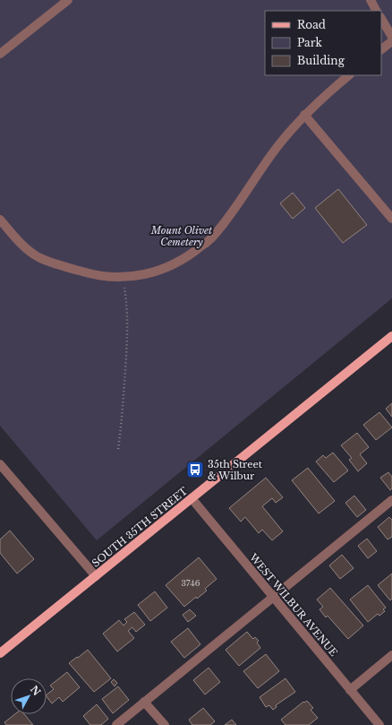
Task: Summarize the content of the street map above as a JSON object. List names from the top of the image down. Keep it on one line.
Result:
{"streets":{"main road":["SOUTH 35TH STREET"],"street":["WEST WILBUR AVENUE"]},"crossings":[["SOUTH 35TH STREET","WEST WILBUR AVENUE"]],"parks":["Mount Olivet Cemetery"],"places":{"bus stop":["35th Street & Wilbur"]},"house_numbers":["3746"],"legend":["Road","Park","Building"],"north":"top right"}
